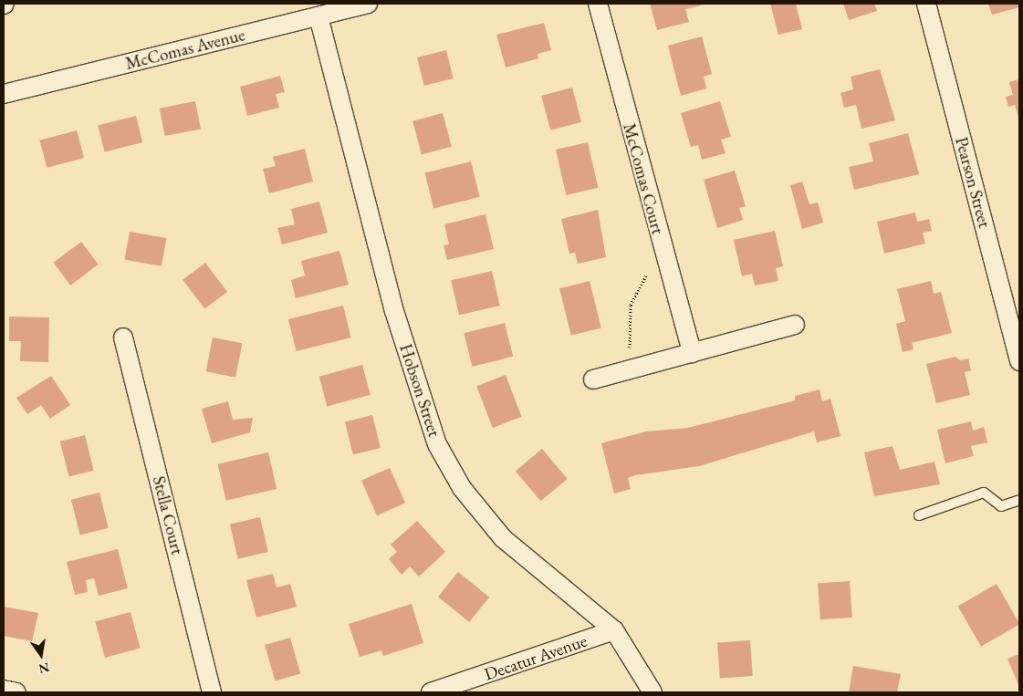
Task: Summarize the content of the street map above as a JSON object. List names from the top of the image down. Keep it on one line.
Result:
{"streets":{"street":["McComas Avenue","McComas Court","Pearson Street","Hobson Street","Stella Court","Decatur Avenue"]},"crossings":[["McComas Avenue","Hobson Street"],["Hobson Street","Decatur Avenue"]],"north":"bottom"}
